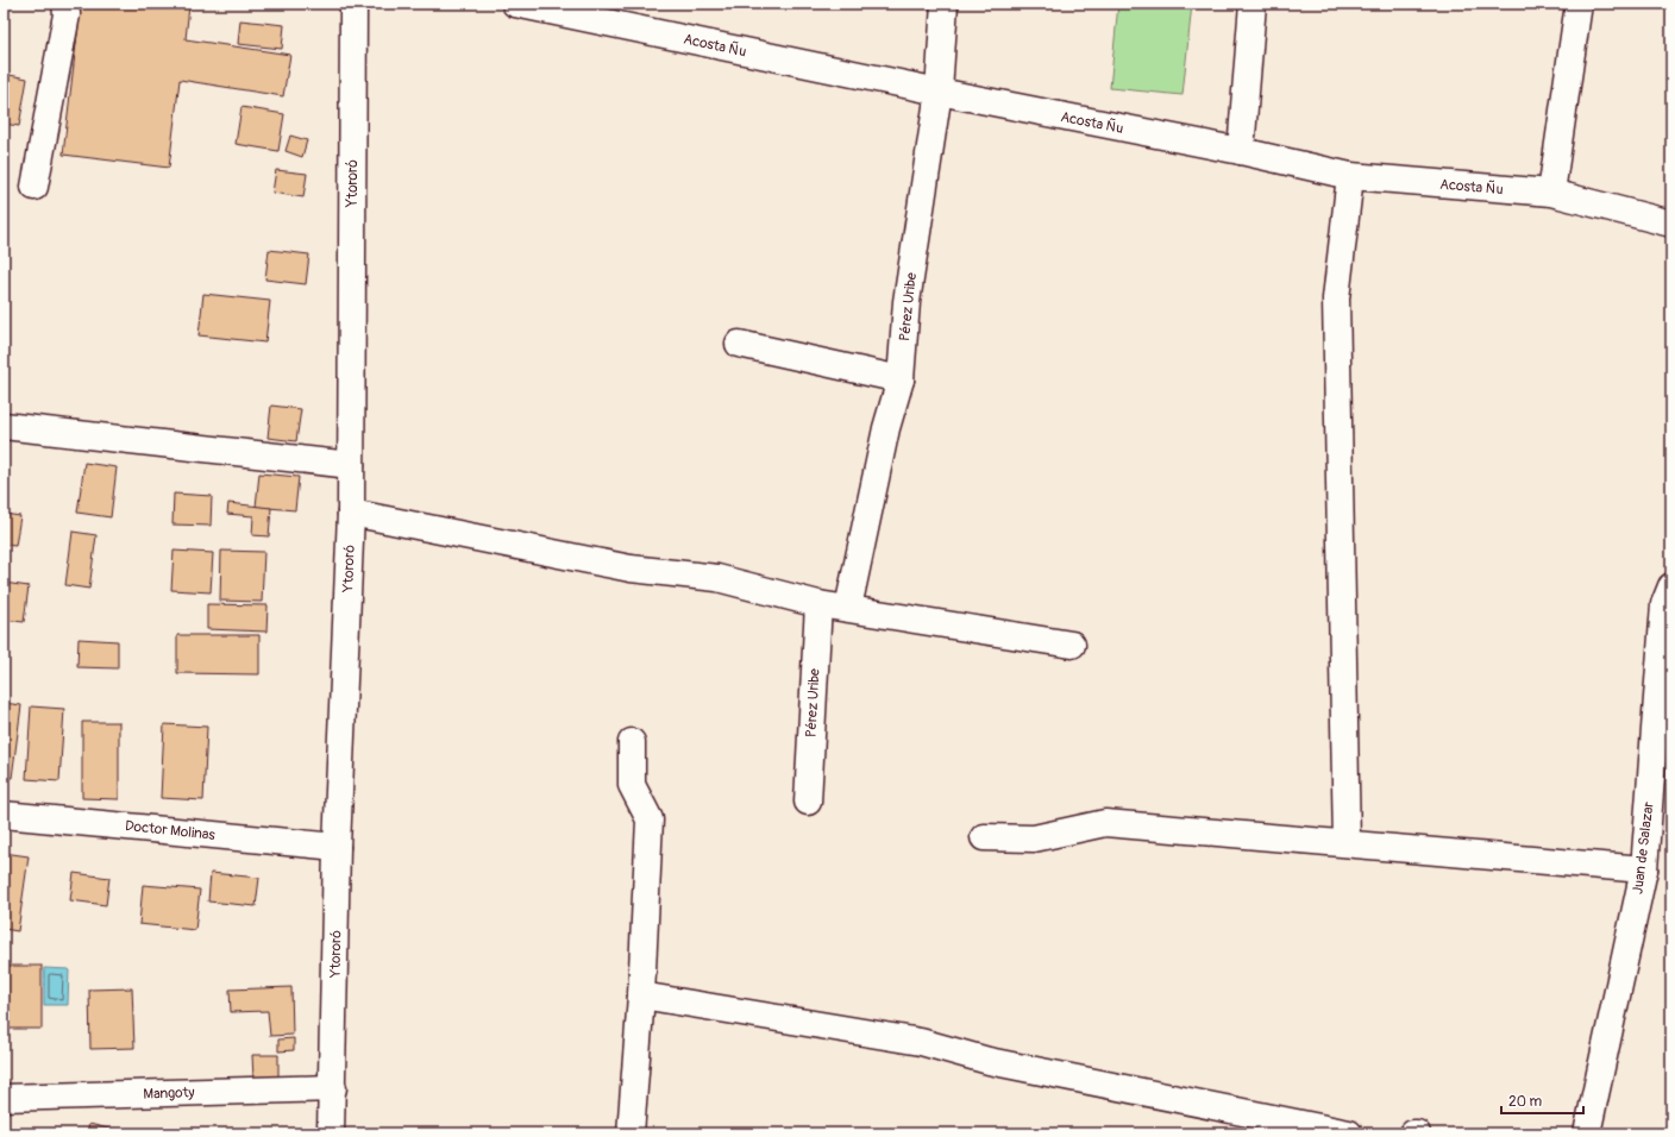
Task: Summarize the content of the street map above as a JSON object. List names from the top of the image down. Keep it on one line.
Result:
{"streets":{"street":["Acosta Ñu","Ytororó","Pérez Uribe","Doctor Molinas","Juan de Salazar","Mangoty"]},"crossings":[["Acosta Ñu","Pérez Uribe"],["Ytororó","Doctor Molinas"],["Ytororó","Mangoty"]],"scale_bar":"20 m"}
